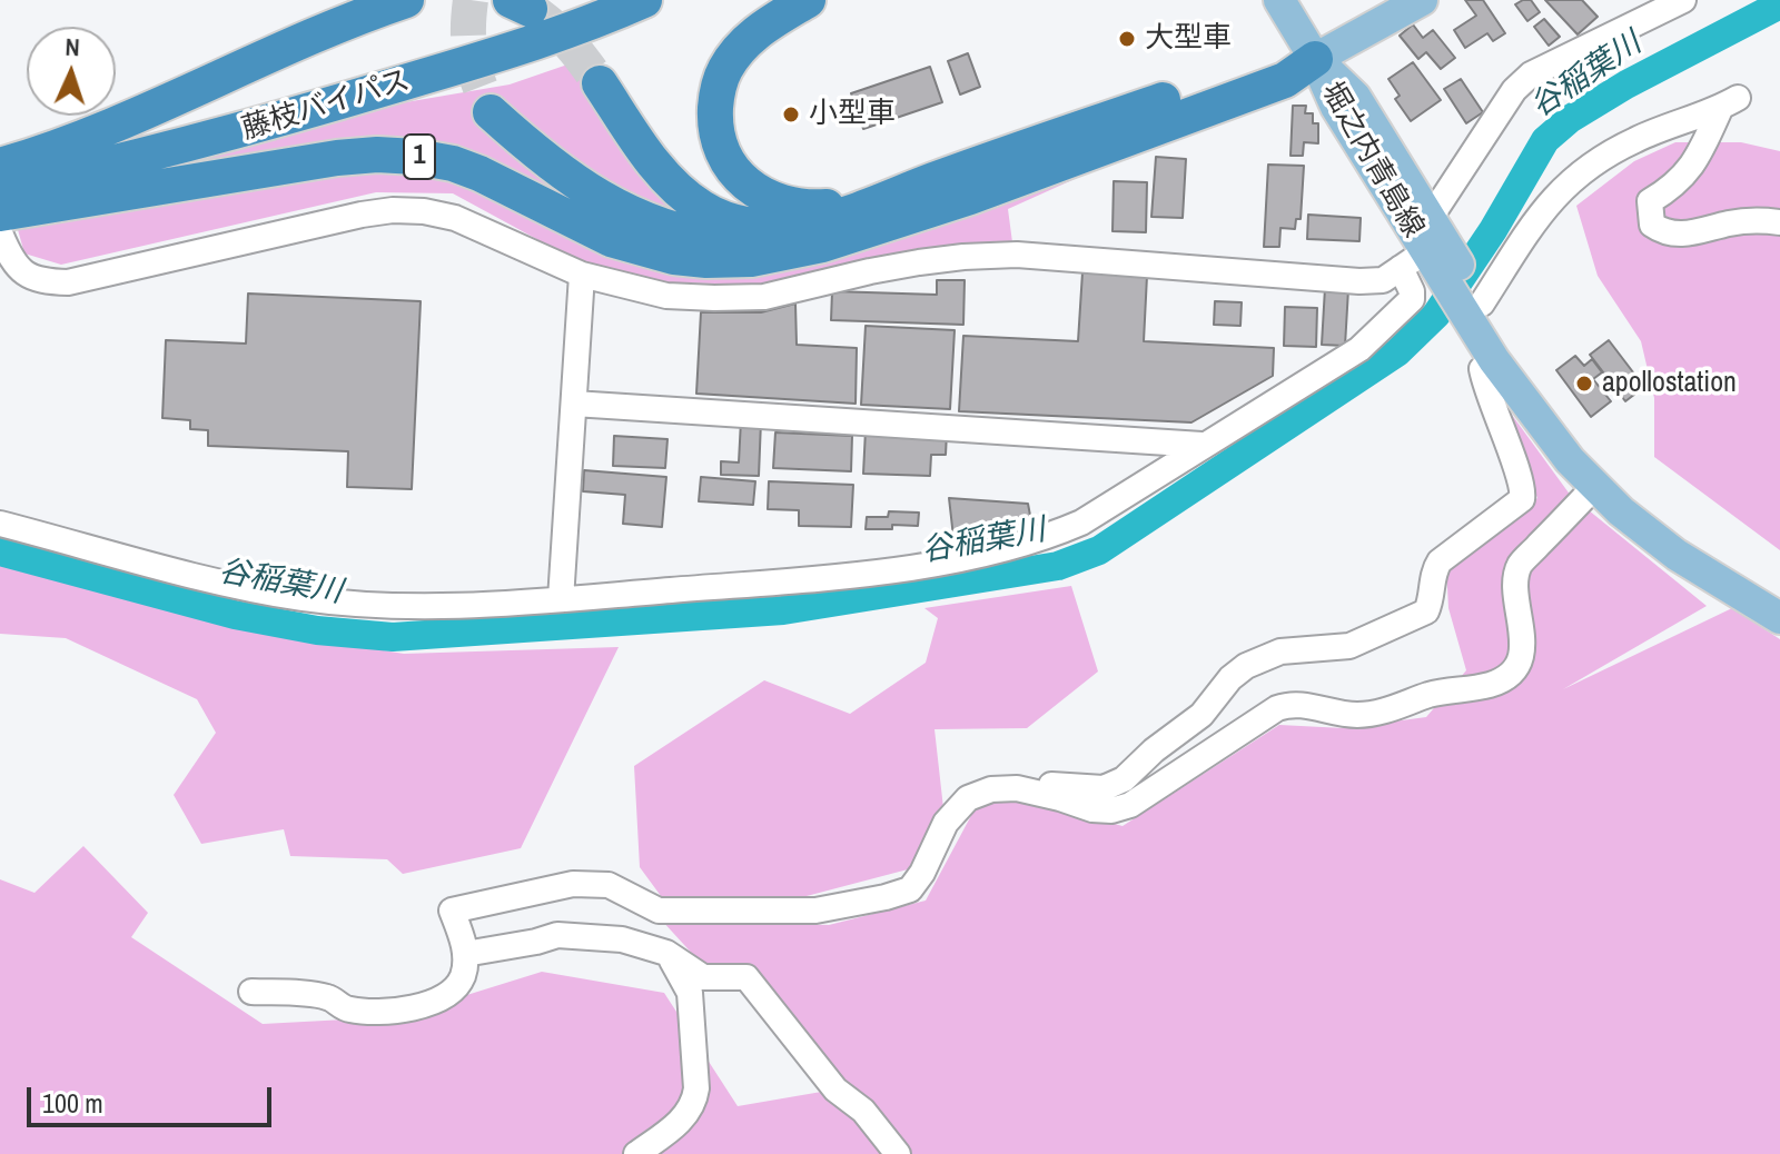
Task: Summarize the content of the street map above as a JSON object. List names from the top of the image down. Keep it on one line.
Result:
{"streets":{"highway":["藤枝バイパス","1"],"main road":["堀之内青島線"]},"crossings":[["1","堀之内青島線"]],"water":["谷稲葉川"],"places":["大型車","小型車","apollostation"],"scale_bar":"100 m","north":"top"}
